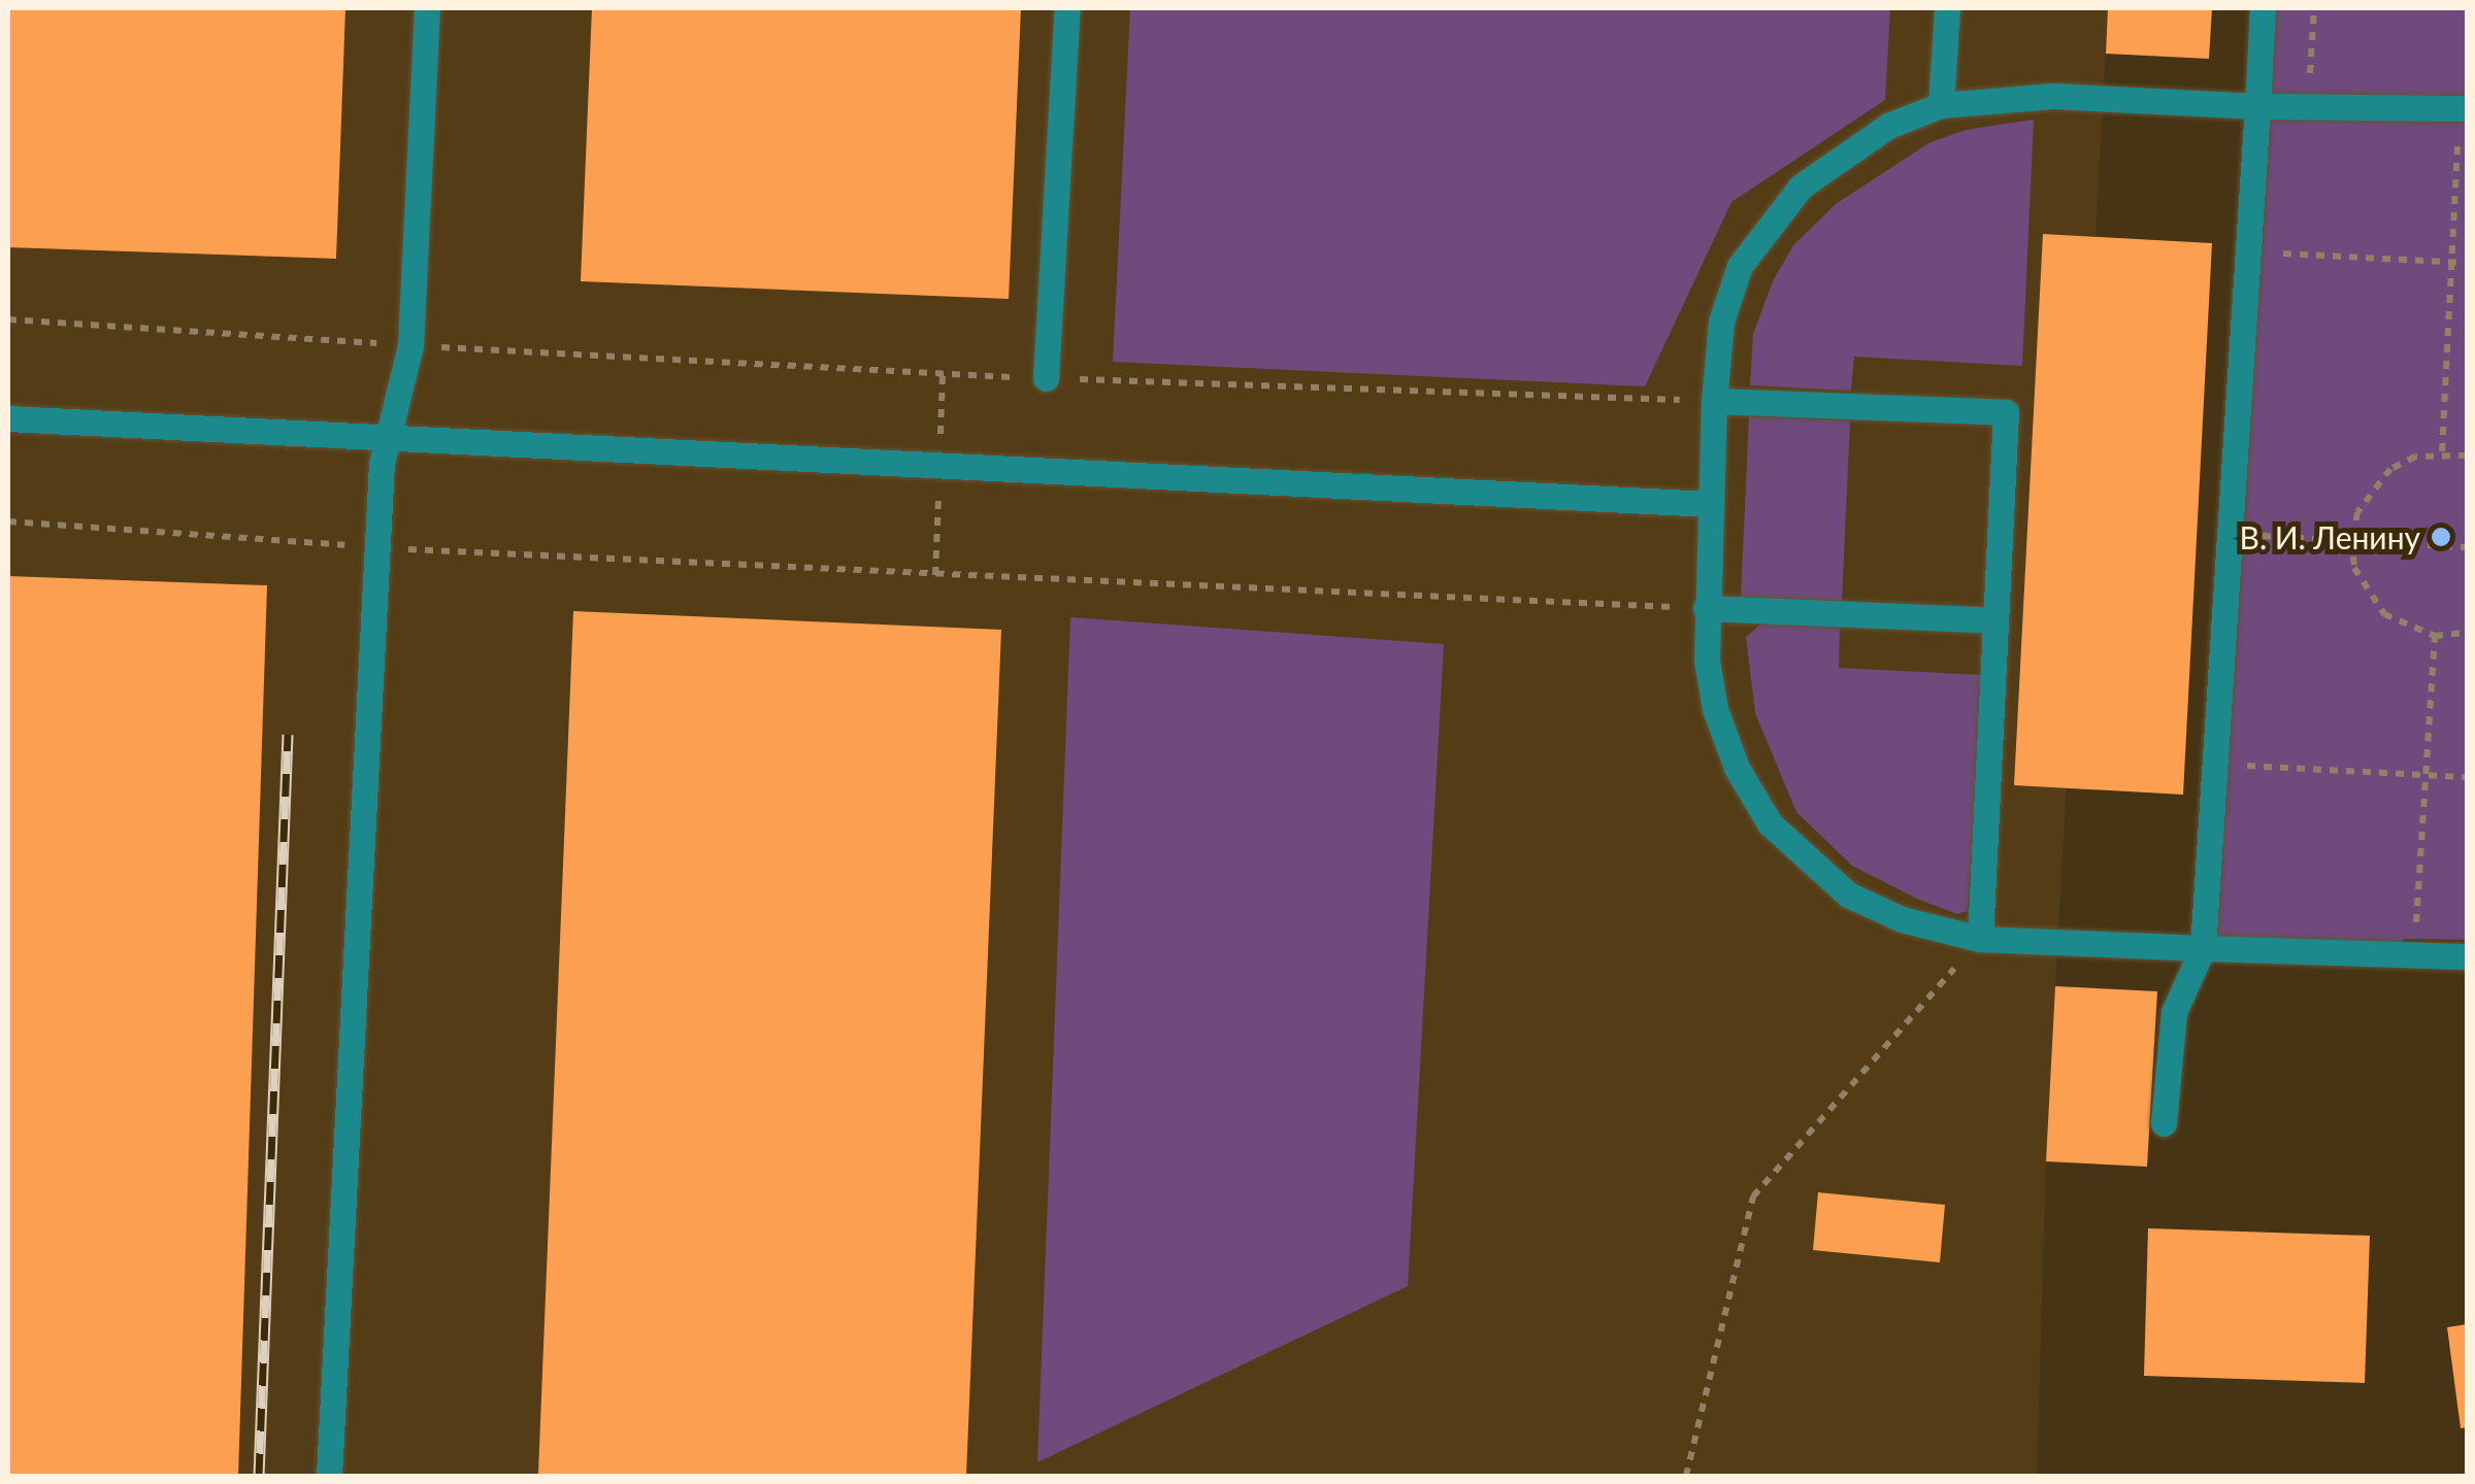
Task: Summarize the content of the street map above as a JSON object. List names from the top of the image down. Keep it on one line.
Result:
{"places":["В. И. Ленину"]}
